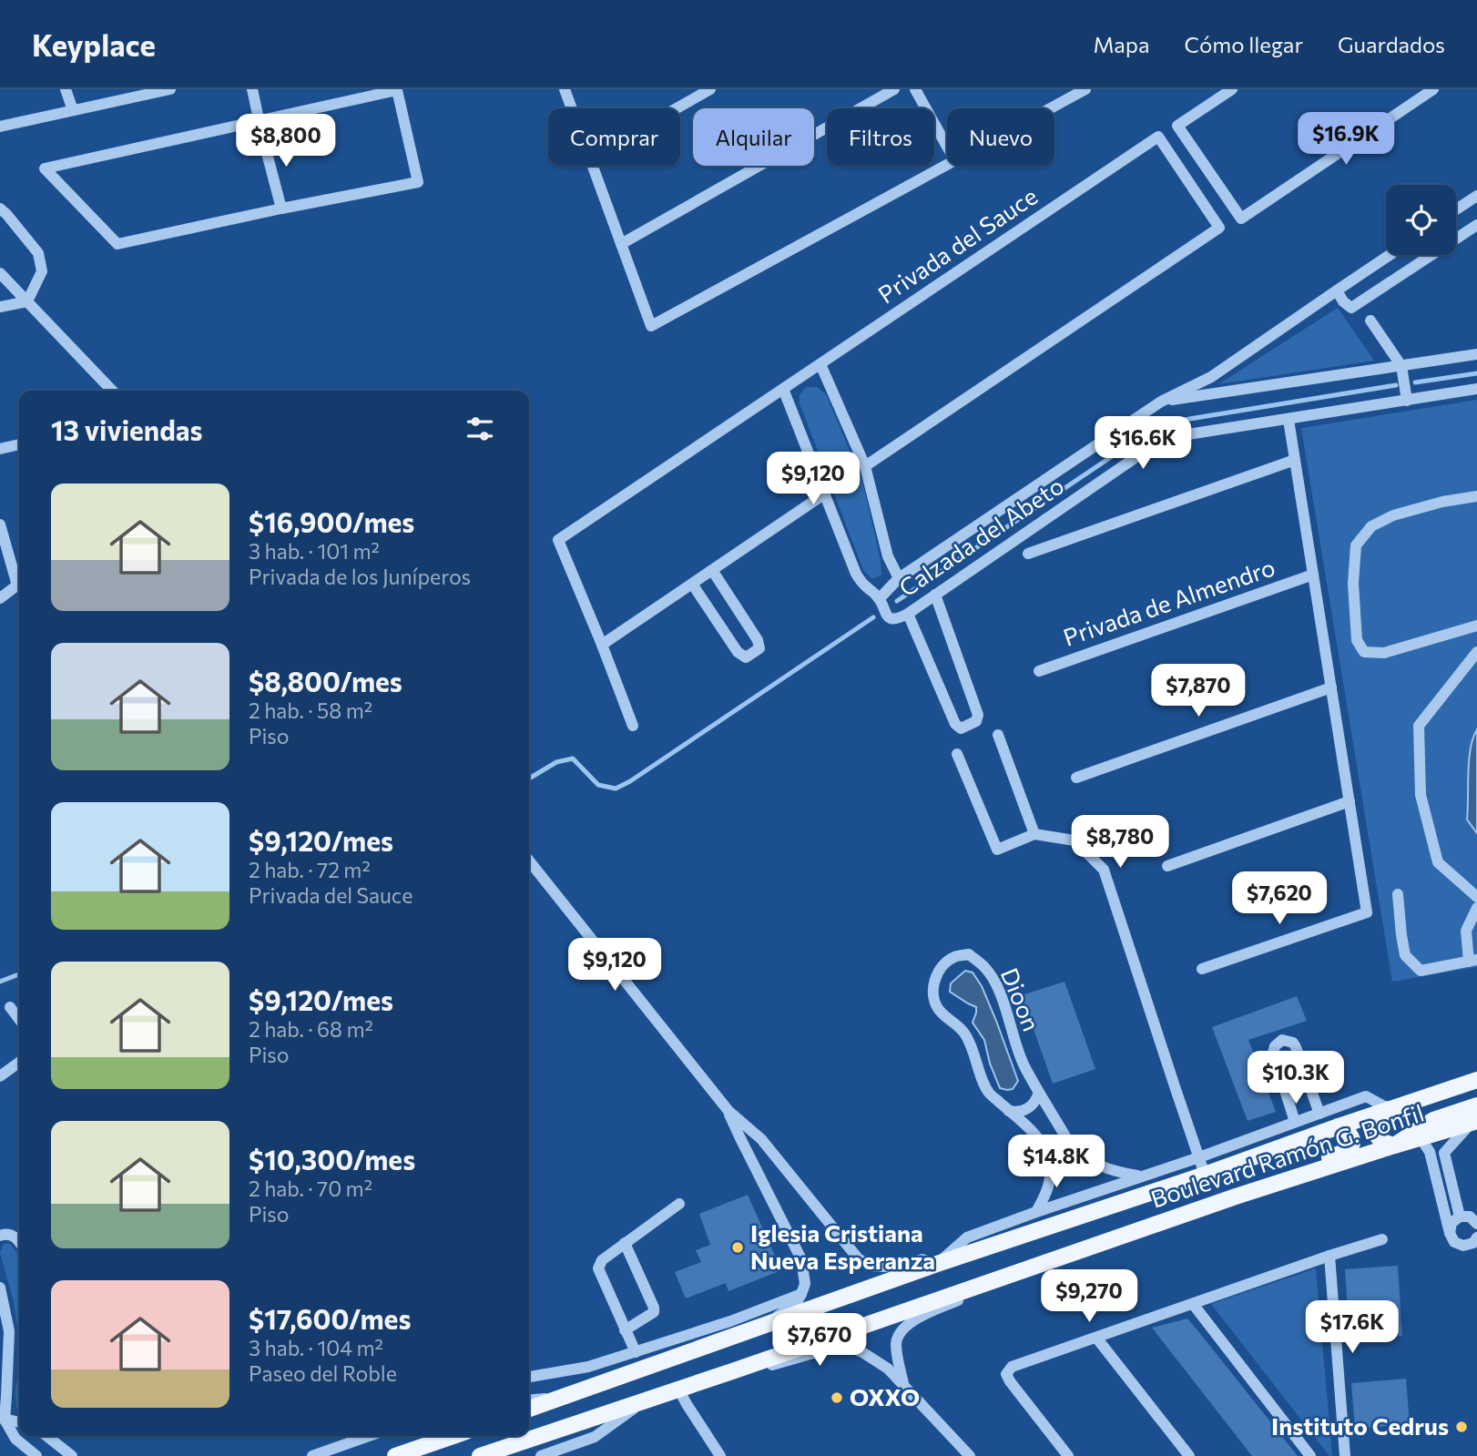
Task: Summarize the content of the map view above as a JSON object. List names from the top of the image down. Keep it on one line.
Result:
{"streets":{"main road":["Boulevard Ramón G. Bonfil"],"street":["Privada del Sauce","Calzada del Abeto","Privada de Almendro","Dioon"]},"crossings":[["Dioon","Boulevard Ramón G. Bonfil"]],"places":["Iglesia Cristiana Nueva Esperanza","OXXO","Instituto Cedrus"],"page":{"header":"Keyplace","nav":["Mapa","Cómo llegar","Guardados"],"chip":["Comprar","Alquilar","Filtros","Nuevo"],"price":["$16.9K","$8,800","$16.6K","$9,120","$7,870","$8,780","$7,620","$9,120","$10.3K","$14.8K","$9,270","$17.6K","$7,670"],"heading":"13 viviendas","list":[{"name":"$16,900/mes","note":"3 hab. · 101 m² · Privada de los Juníperos"},{"name":"$8,800/mes","note":"2 hab. · 58 m² · Piso"},{"name":"$9,120/mes","note":"2 hab. · 72 m² · Privada del Sauce"},{"name":"$9,120/mes","note":"2 hab. · 68 m² · Piso"},{"name":"$10,300/mes","note":"2 hab. · 70 m² · Piso"},{"name":"$17,600/mes","note":"3 hab. · 104 m² · Paseo del Roble"}]}}
